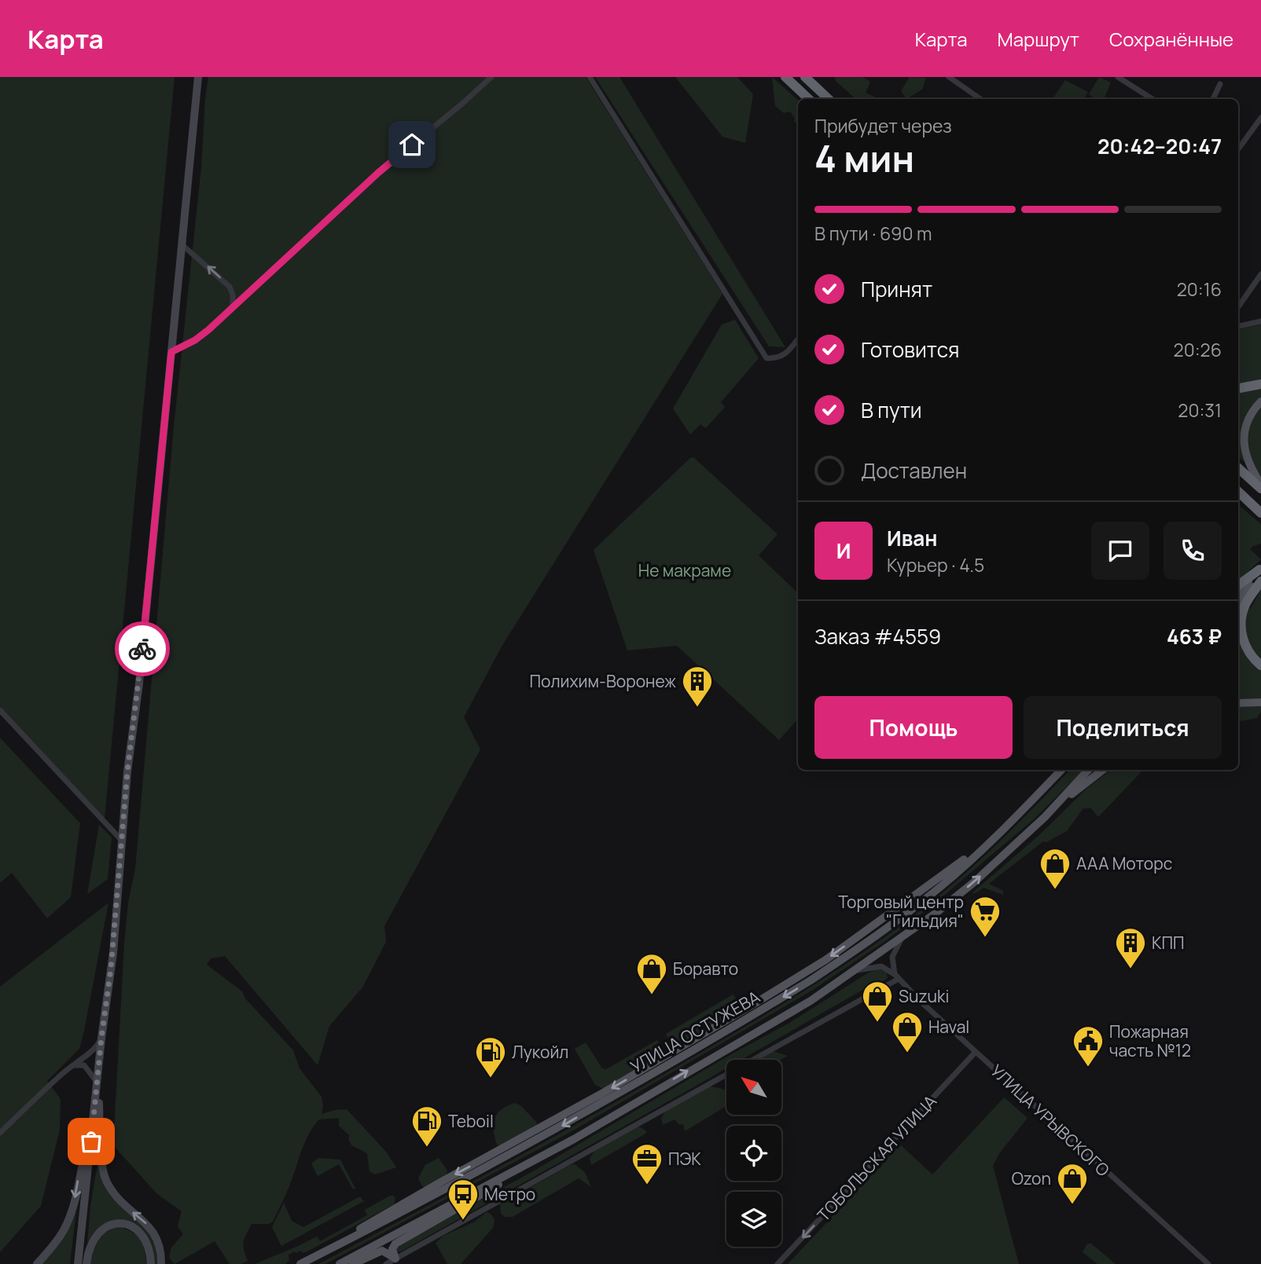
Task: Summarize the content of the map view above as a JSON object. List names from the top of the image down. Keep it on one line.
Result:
{"streets":{"main road":["УЛИЦА ОСТУЖЕВА"],"street":["УЛИЦА УРЫВСКОГО","ТОБОЛЬСКАЯ УЛИЦА"]},"crossings":[["УЛИЦА УРЫВСКОГО","ТОБОЛЬСКАЯ УЛИЦА"]],"one_way":["ТОБОЛЬСКАЯ УЛИЦА"],"parks":["Не макраме"],"places":{"building":["Полихим-Воронеж","КПП"],"shop":["ААА Моторс","Боравто","Suzuki","Haval","Ozon"],"supermarket":["Торговый центр \"Гильдия\""],"public building":["Пожарная часть №12"],"fuel station":["Лукойл","Teboil"],"office":["ПЭК"],"bus stop":["Метро"]},"north":"top left","page":{"header":"Карта","nav":["Карта","Маршрут","Сохранённые"],"heading":["4 мин","Прибудет через","20:42–20:47"],"panel":["Иван","Курьер · 4.5","Заказ #4559","463 ₽"],"bar":"В пути · 690 m","list":[["Принят","20:16"],["Готовится","20:26"],["В пути","20:31"],"Доставлен"],"round":"И","buttons":["Помощь","Поделиться"]}}
